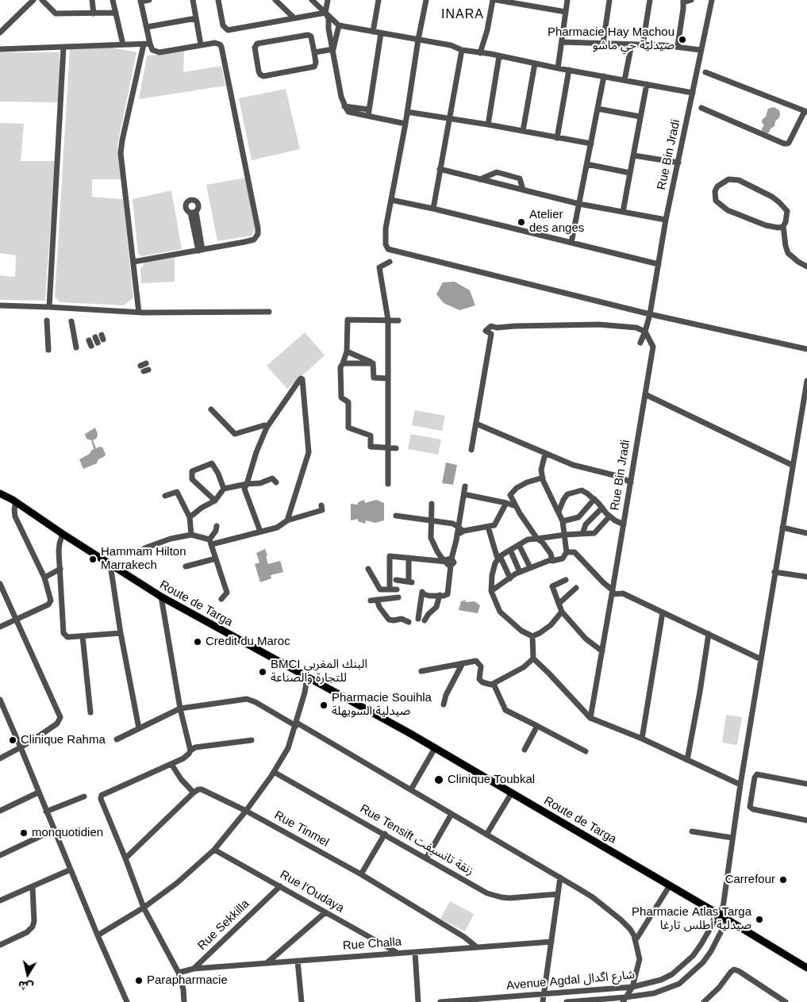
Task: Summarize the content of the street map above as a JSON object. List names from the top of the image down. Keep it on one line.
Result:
{"streets":{"main road":["Route de Targa"],"street":["Rue Bin Jradi","Rue Tinmel","Rue Tensift زنقة تانسيفت","Rue l'Oudaya","Rue Sekkilla","Rue Challa","Avenue Agdal شارع اگدال"]},"crossings":[["Route de Targa","Avenue Agdal شارع اگدال"],["Rue Tinmel","Rue Challa"],["Rue l'Oudaya","Rue Sekkilla"],["Rue l'Oudaya","Rue Challa"],["Rue Sekkilla","Rue Challa"]],"districts":["INARA"],"places":["Pharmacie Hay Machou صيدلية حي ماشو","Atelier des anges","Hammam Hilton Marrakech","Credit du Maroc","BMCI البنك المغربي للتجارة والصناعة","Pharmacie Souihla صيدلية السويهلة","Clinique Rahma","Clinique Toubkal","monquotidien","Carrefour","Pharmacie Atlas Targa صيدلية أطلس تارغا","Parapharmacie"],"north":"bottom"}
